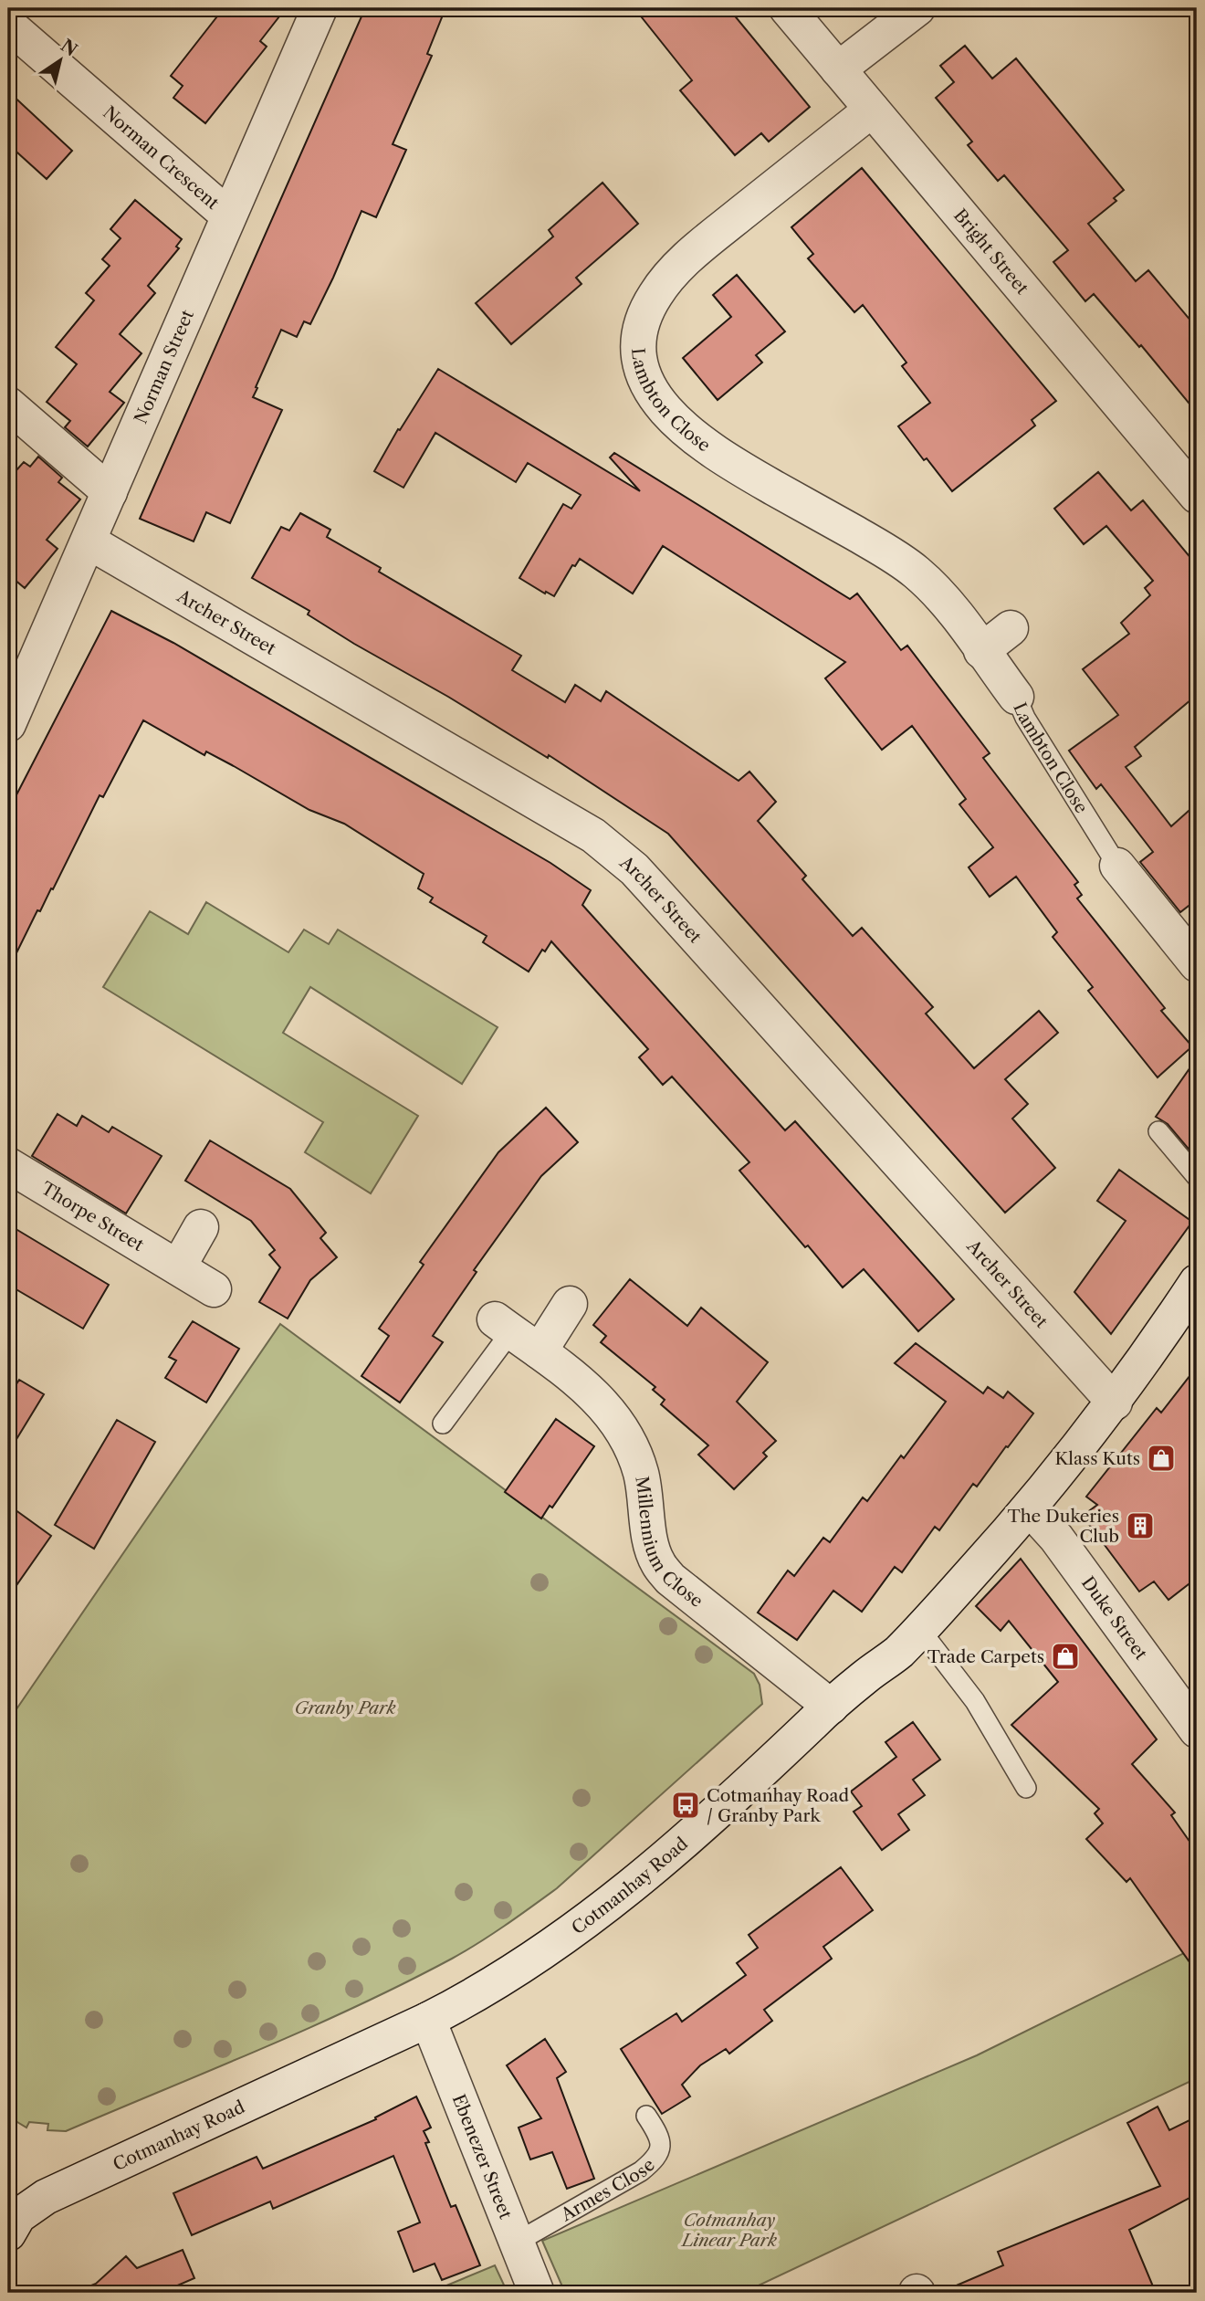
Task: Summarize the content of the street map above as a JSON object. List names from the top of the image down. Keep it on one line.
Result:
{"streets":{"street":["Norman Crescent","Bright Street","Norman Street","Lambton Close","Archer Street","Thorpe Street","Millennium Close","Duke Street","Cotmanhay Road","Ebenezer Street"],"lane":["Armes Close"]},"crossings":[["Norman Crescent","Norman Street"],["Bright Street","Lambton Close"],["Norman Street","Archer Street"],["Archer Street","Cotmanhay Road"],["Millennium Close","Cotmanhay Road"],["Duke Street","Cotmanhay Road"],["Cotmanhay Road","Ebenezer Street"],["Ebenezer Street","Armes Close"]],"parks":["Granby Park","Cotmanhay Linear Park"],"places":{"shop":["Klass Kuts","Trade Carpets"],"building":["The Dukeries Club"],"bus stop":["Cotmanhay Road / Granby Park"]},"north":"top right"}
